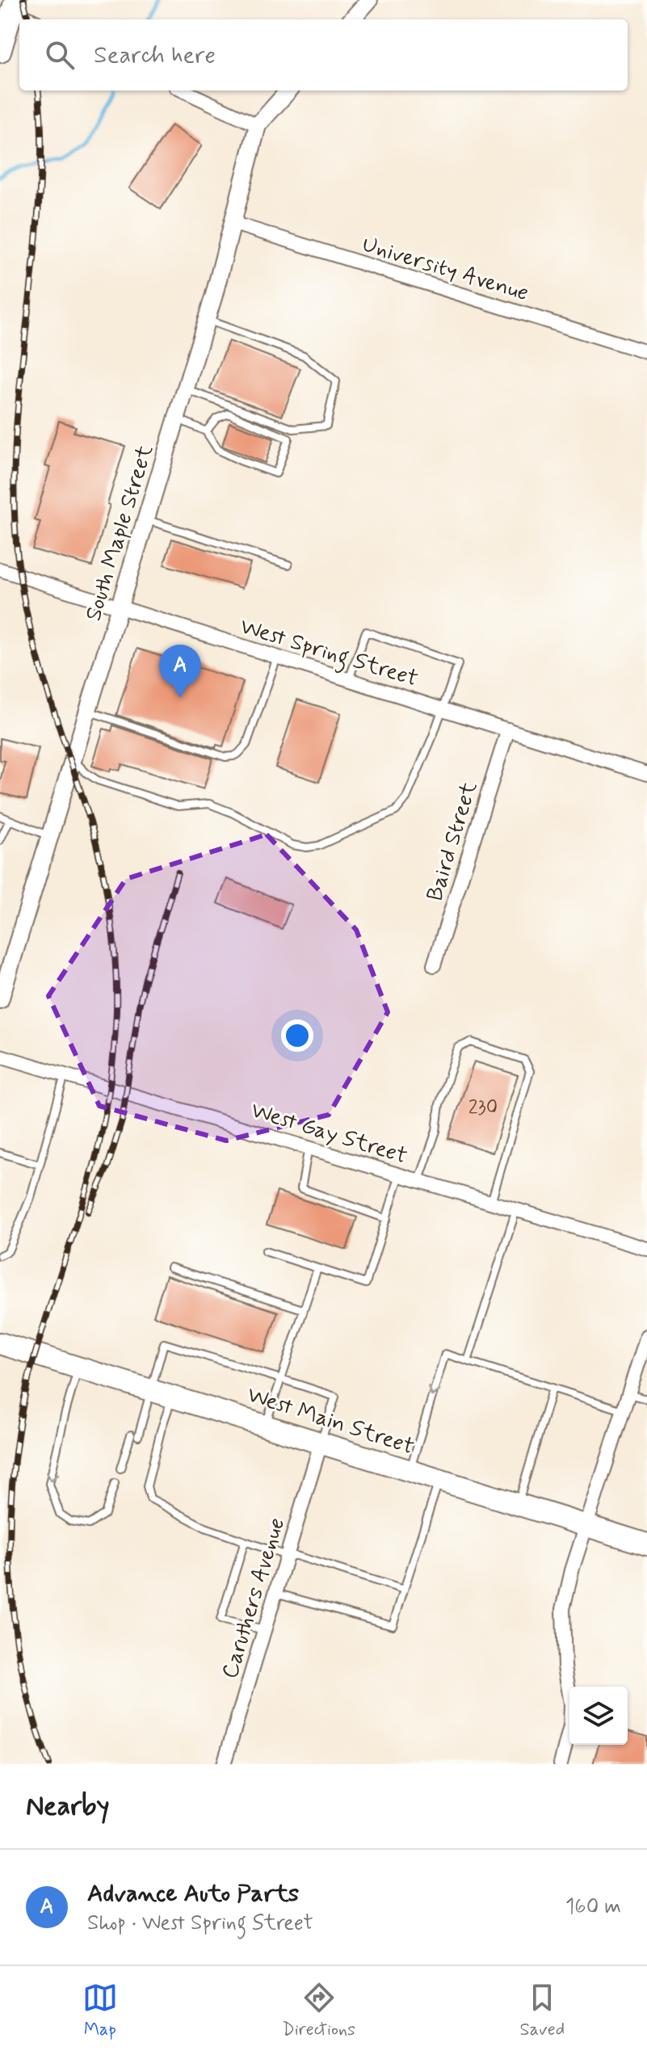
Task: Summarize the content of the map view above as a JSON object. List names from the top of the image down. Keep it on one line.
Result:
{"streets":{"main road":["West Main Street"],"street":["University Avenue","South Maple Street","West Spring Street","Baird Street","West Gay Street","Caruthers Avenue"]},"crossings":[["University Avenue","South Maple Street"],["South Maple Street","West Spring Street"],["West Spring Street","Baird Street"],["West Main Street","Caruthers Avenue"]],"house_numbers":["230"],"page":{"search":"Search here","pins":"A","heading":"Nearby","list":[{"mark":"A","name":"Advance Auto Parts","note":"Shop · West Spring Street","value":"160 m"}],"nav":["Map","Directions","Saved"]}}
